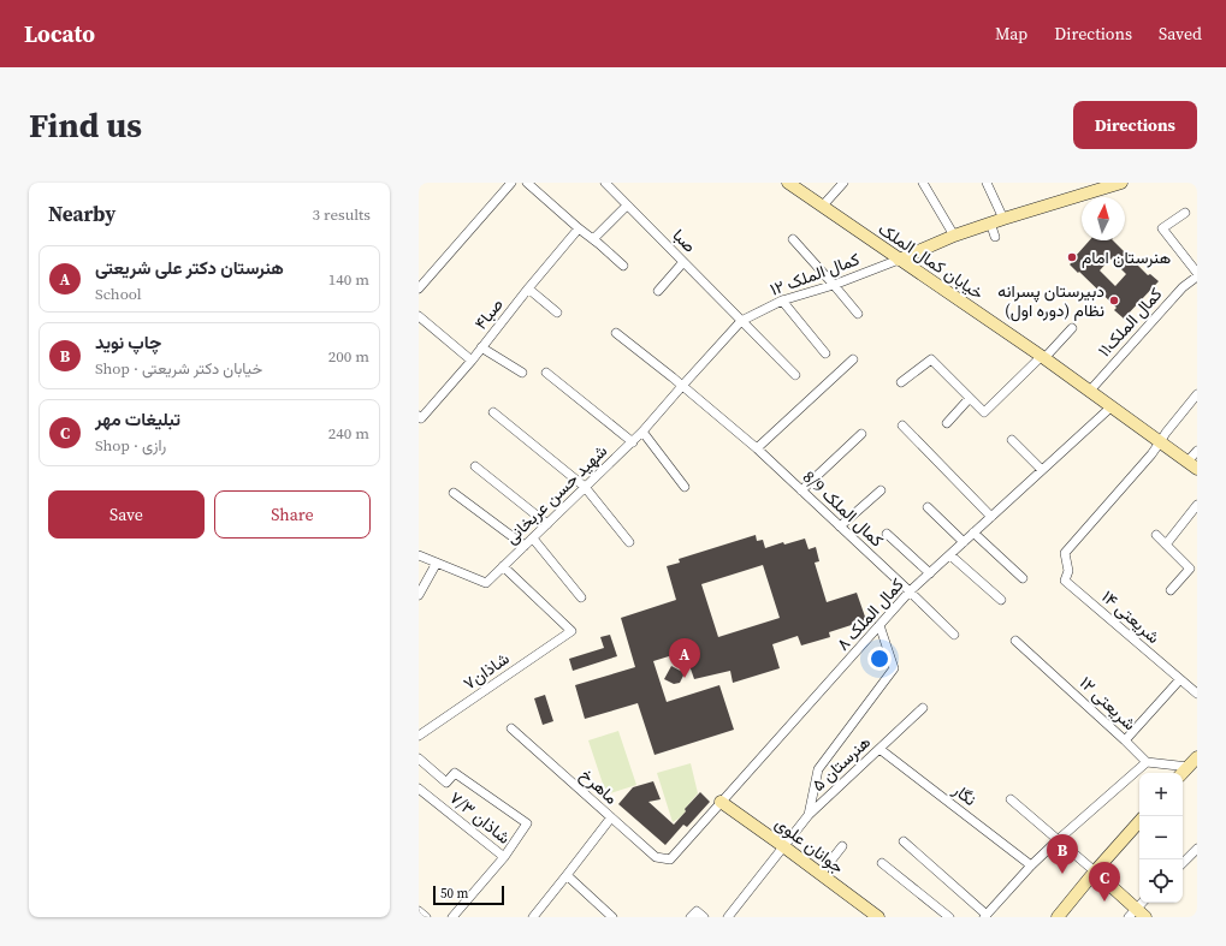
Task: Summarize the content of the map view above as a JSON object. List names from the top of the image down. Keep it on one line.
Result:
{"streets":{"main road":["خیابان کمال الملک","جوانان علوی"],"street":["صبا","کمال الملک ۱۲","صبا۴","کمال الملک۱۱","شهید حسن عربخانی","کمال الملک 8/9","کمال الملک ۸","شریعتی ۱۴","شاذان۷","شریعتی ۱۲","هنرستان ۵","ماهرخ","نگار","شاذان ۷/۳"]},"crossings":[["صبا","کمال الملک ۱۲"],["صبا","شهید حسن عربخانی"],["خیابان کمال الملک","کمال الملک ۱۲"],["خیابان کمال الملک","کمال الملک۱۱"],["خیابان کمال الملک","کمال الملک ۸"],["خیابان کمال الملک","شریعتی ۱۴"],["کمال الملک ۱۲","شهید حسن عربخانی"],["شهید حسن عربخانی","کمال الملک 8/9"],["شهید حسن عربخانی","شاذان۷"],["کمال الملک 8/9","کمال الملک ۸"],["کمال الملک ۸","ماهرخ"],["کمال الملک ۸","جوانان علوی"],["هنرستان ۵","نگار"],["هنرستان ۵","جوانان علوی"]],"places":["هنرستان امام","دبیرستان پسرانه نظام (دوره اول)"],"scale_bar":"50 m","north":"top","page":{"header":"Locato","nav":["Map","Directions","Saved"],"buttons":["Directions",["Save","Share"]],"title":"Find us","heading":["Nearby","3 results"],"list":[{"mark":"A","name":"هنرستان دکتر علی شریعتی","note":"School","value":"140 m"},{"mark":"B","name":"چاپ نوید","note":"Shop · خیابان دکتر شریعتی","value":"200 m"},{"mark":"C","name":"تبلیغات مهر","note":"Shop · رازی","value":"240 m"}],"pins":["A","B","C"],"map_buttons":["+","−"],"scale":"50 m"}}
